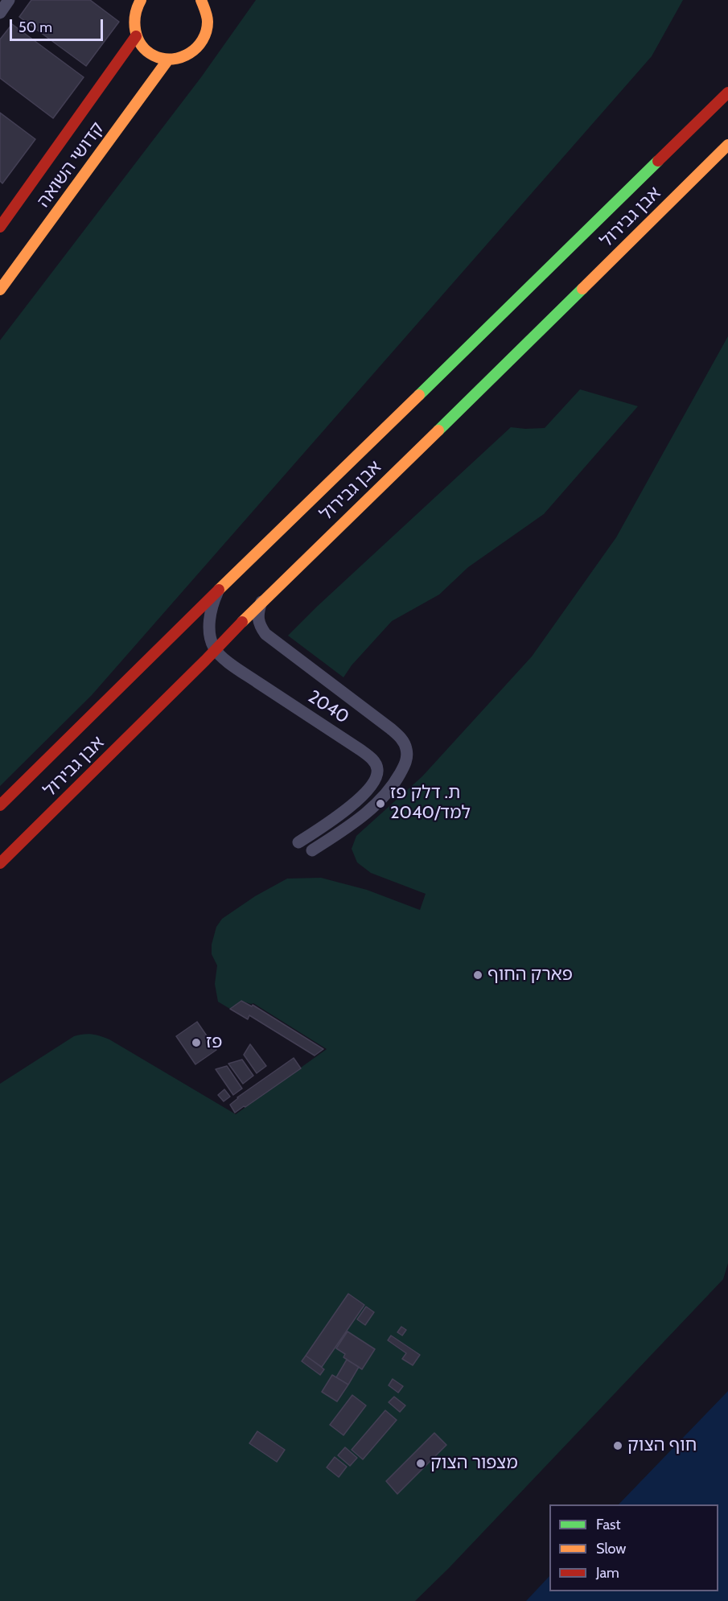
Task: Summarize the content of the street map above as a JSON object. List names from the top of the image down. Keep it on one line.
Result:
{"streets":{"street":["קדושי השואה","אבן גבירול","2040"]},"crossings":[["אבן גבירול","2040"]],"places":["ת. דלק פז למד/2040","פארק החוף","פז","חוף הצוק","מצפור הצוק"],"legend":["Fast","Slow","Jam"],"scale_bar":"50 m"}
